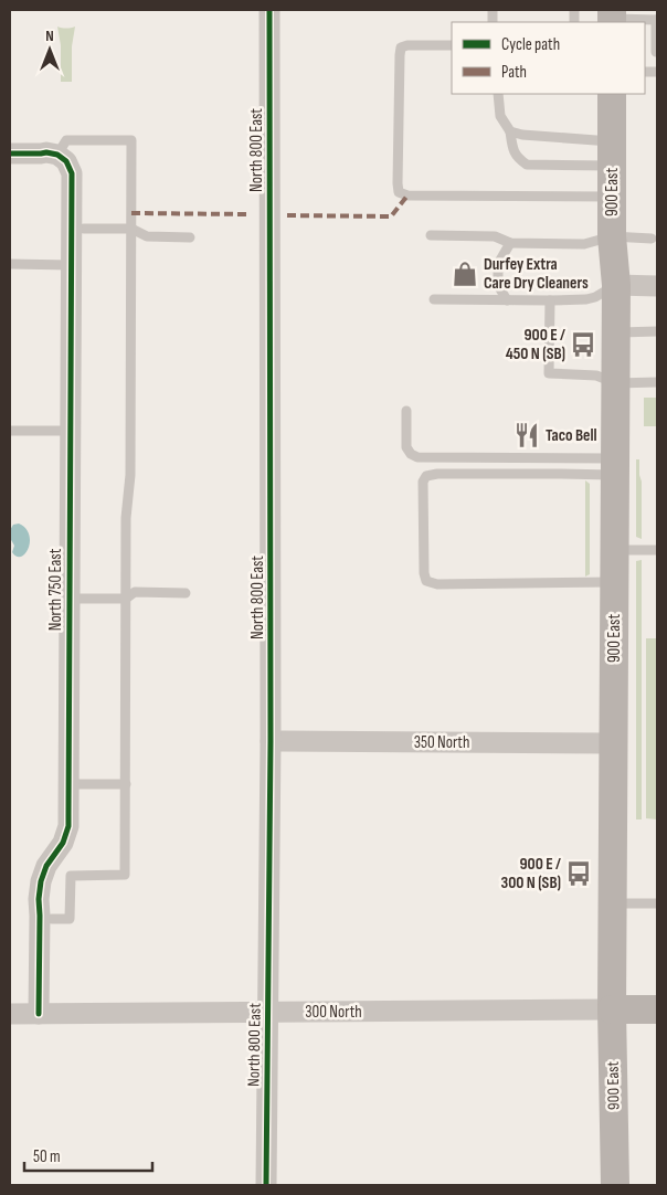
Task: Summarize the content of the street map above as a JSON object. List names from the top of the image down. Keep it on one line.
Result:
{"streets":{"main road":["900 East","300 North"],"street":["North 800 East","North 750 East","350 North"]},"crossings":[["North 800 East","350 North"],["North 800 East","300 North"],["900 East","350 North"],["900 East","300 North"],["North 750 East","300 North"]],"places":{"shop":["Durfey Extra Care Dry Cleaners"],"bus stop":["900 E / 450 N (SB)","900 E / 300 N (SB)"],"restaurant":["Taco Bell"]},"legend":["Cycle path","Path"],"scale_bar":"50 m","north":"top"}
